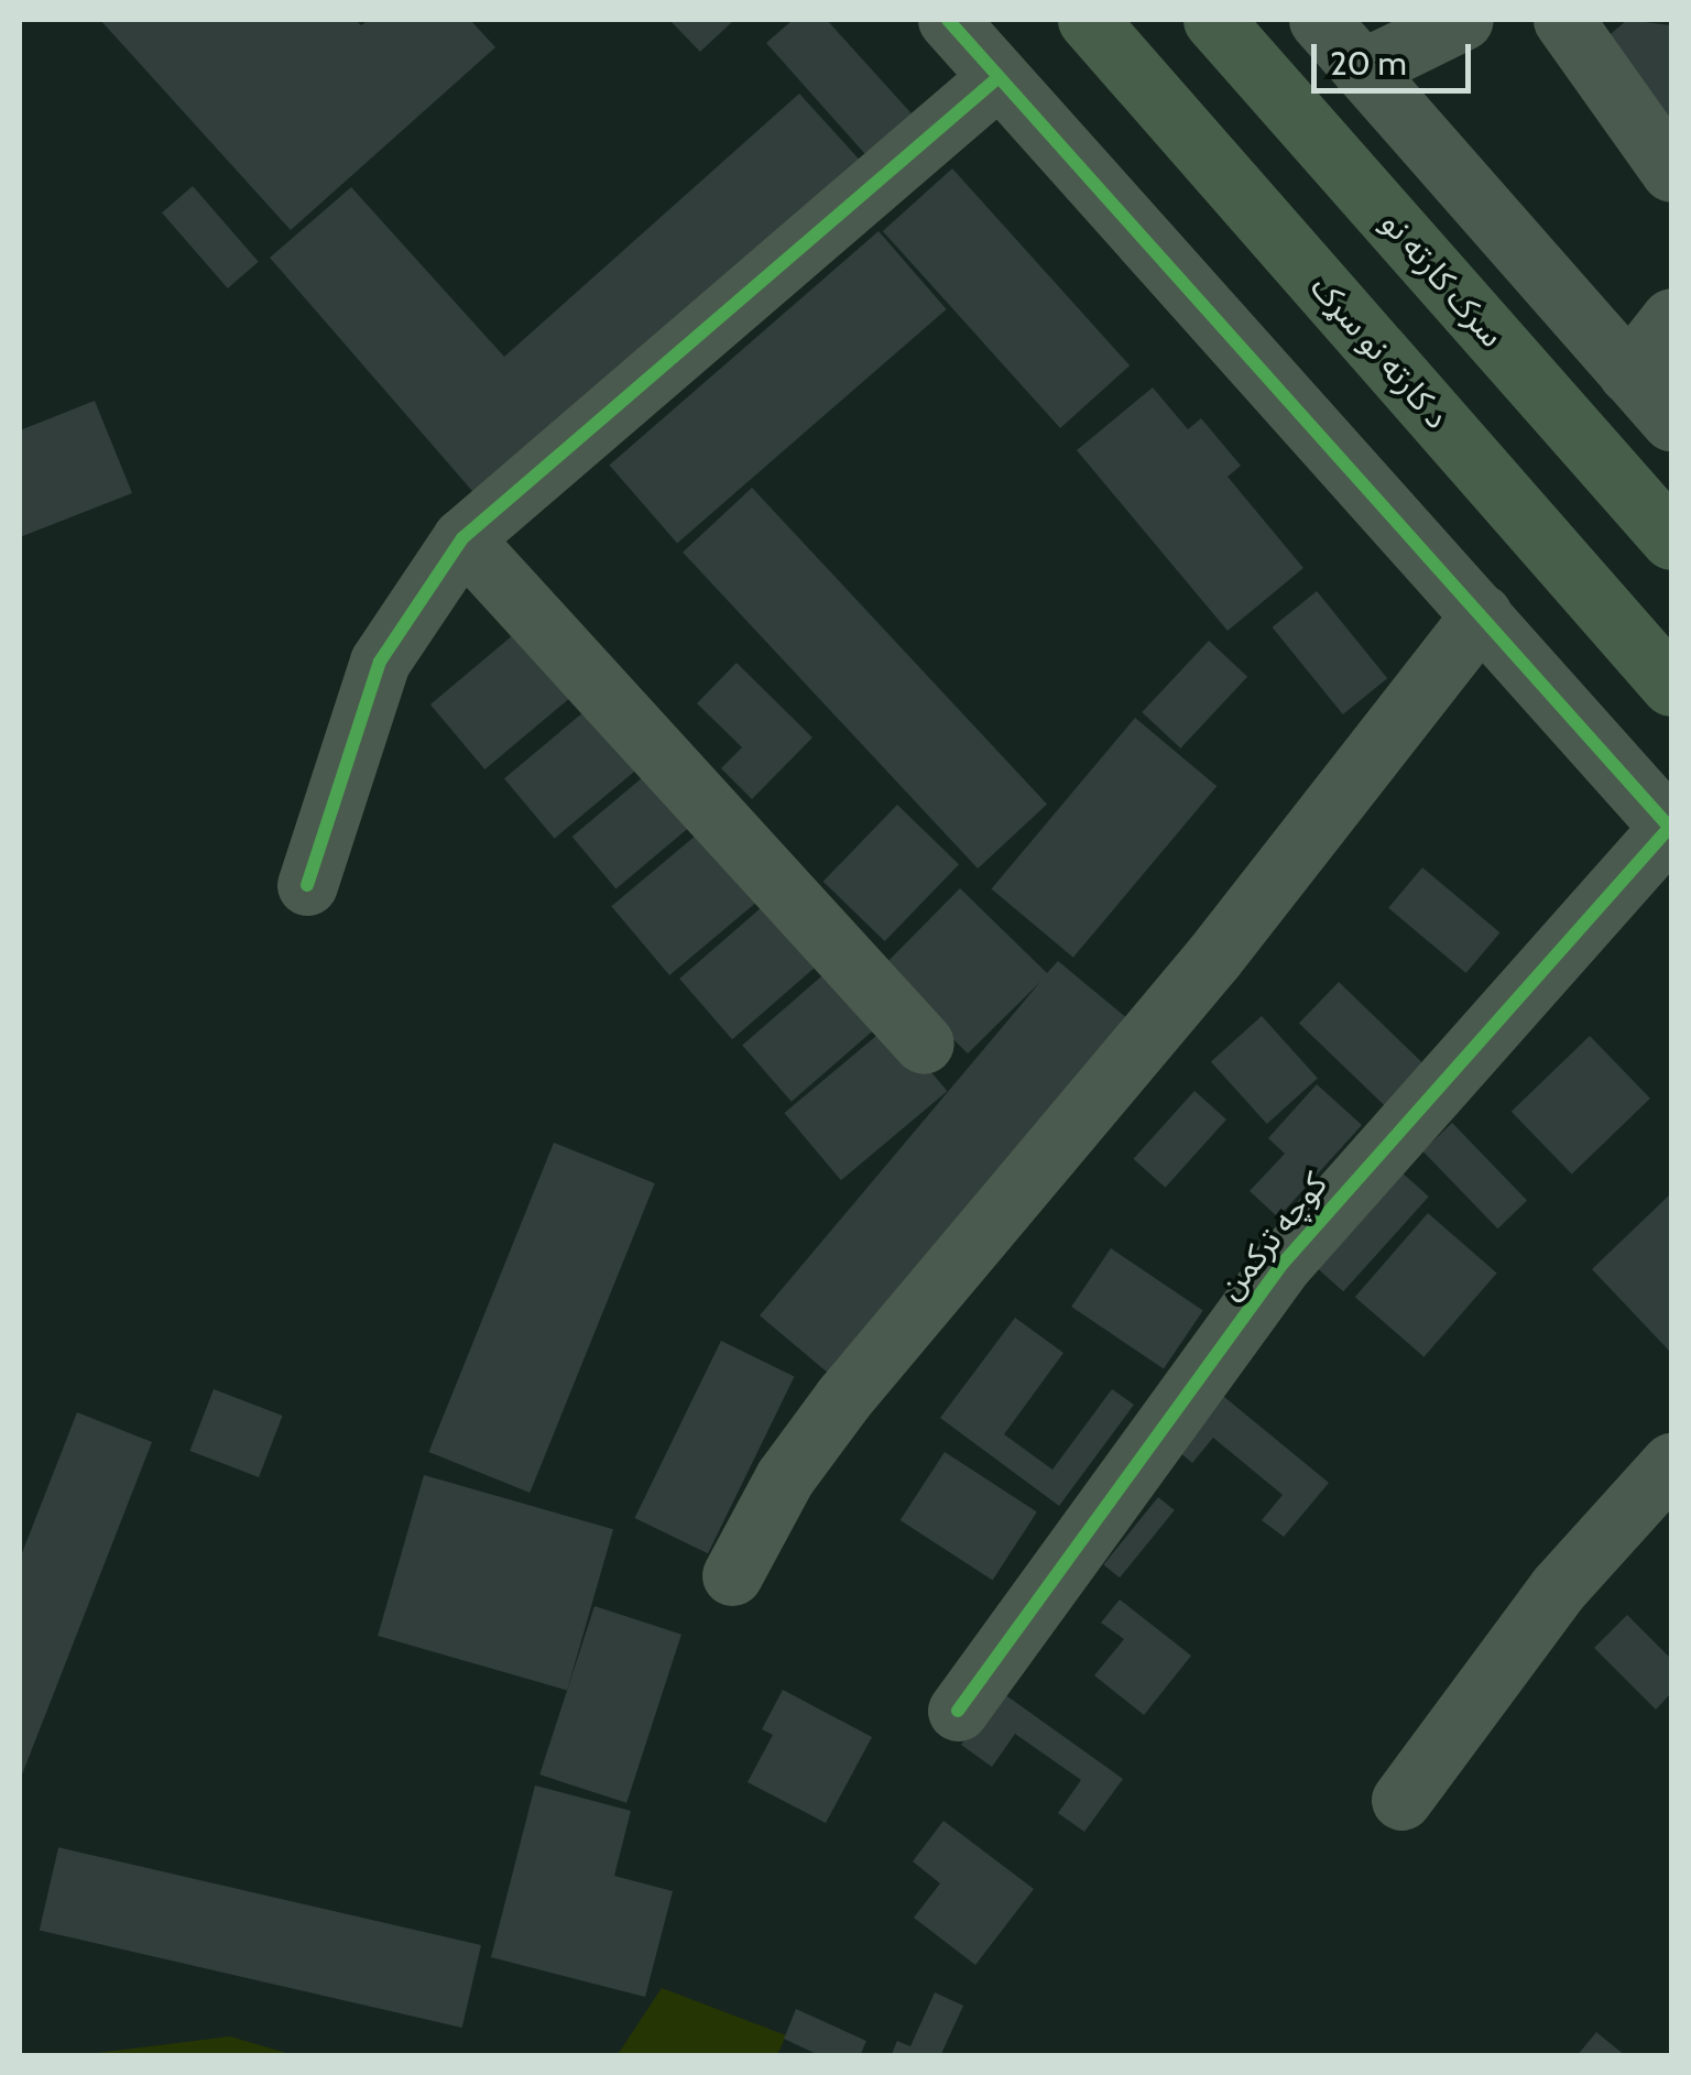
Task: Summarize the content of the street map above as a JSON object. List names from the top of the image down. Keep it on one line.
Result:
{"streets":{"highway":["سرک کارته نو","د کارته نو سړک"],"street":["کوچه ترکمن"]},"scale_bar":"20 m"}
